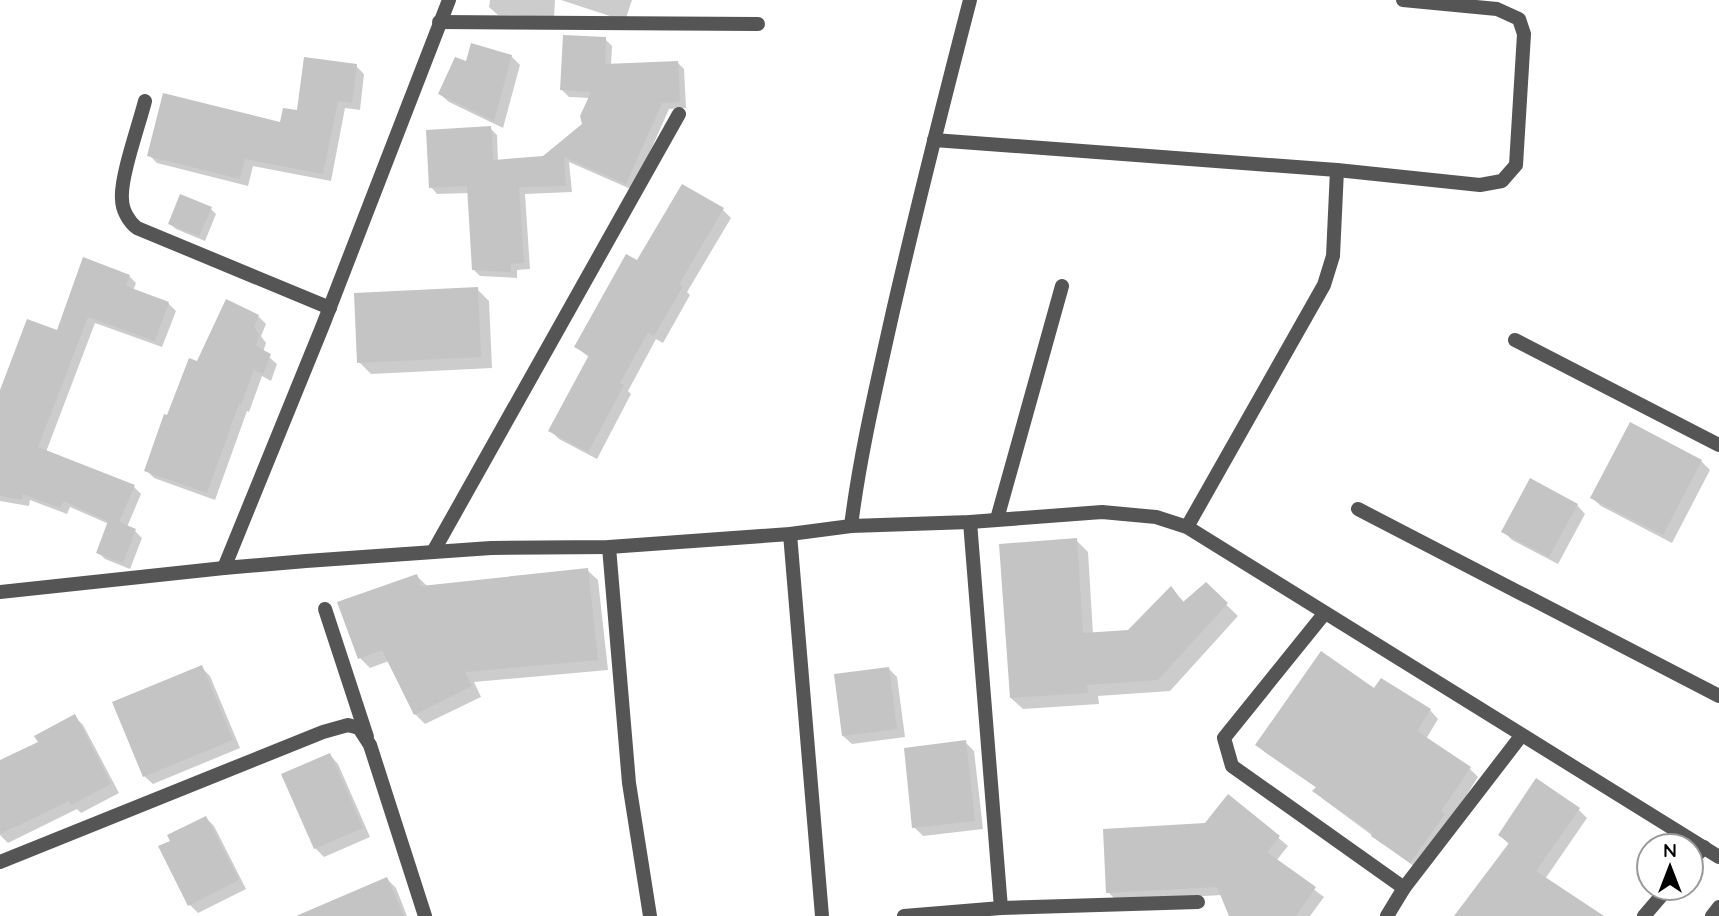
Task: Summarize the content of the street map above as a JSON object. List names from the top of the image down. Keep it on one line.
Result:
{"north":"top"}
